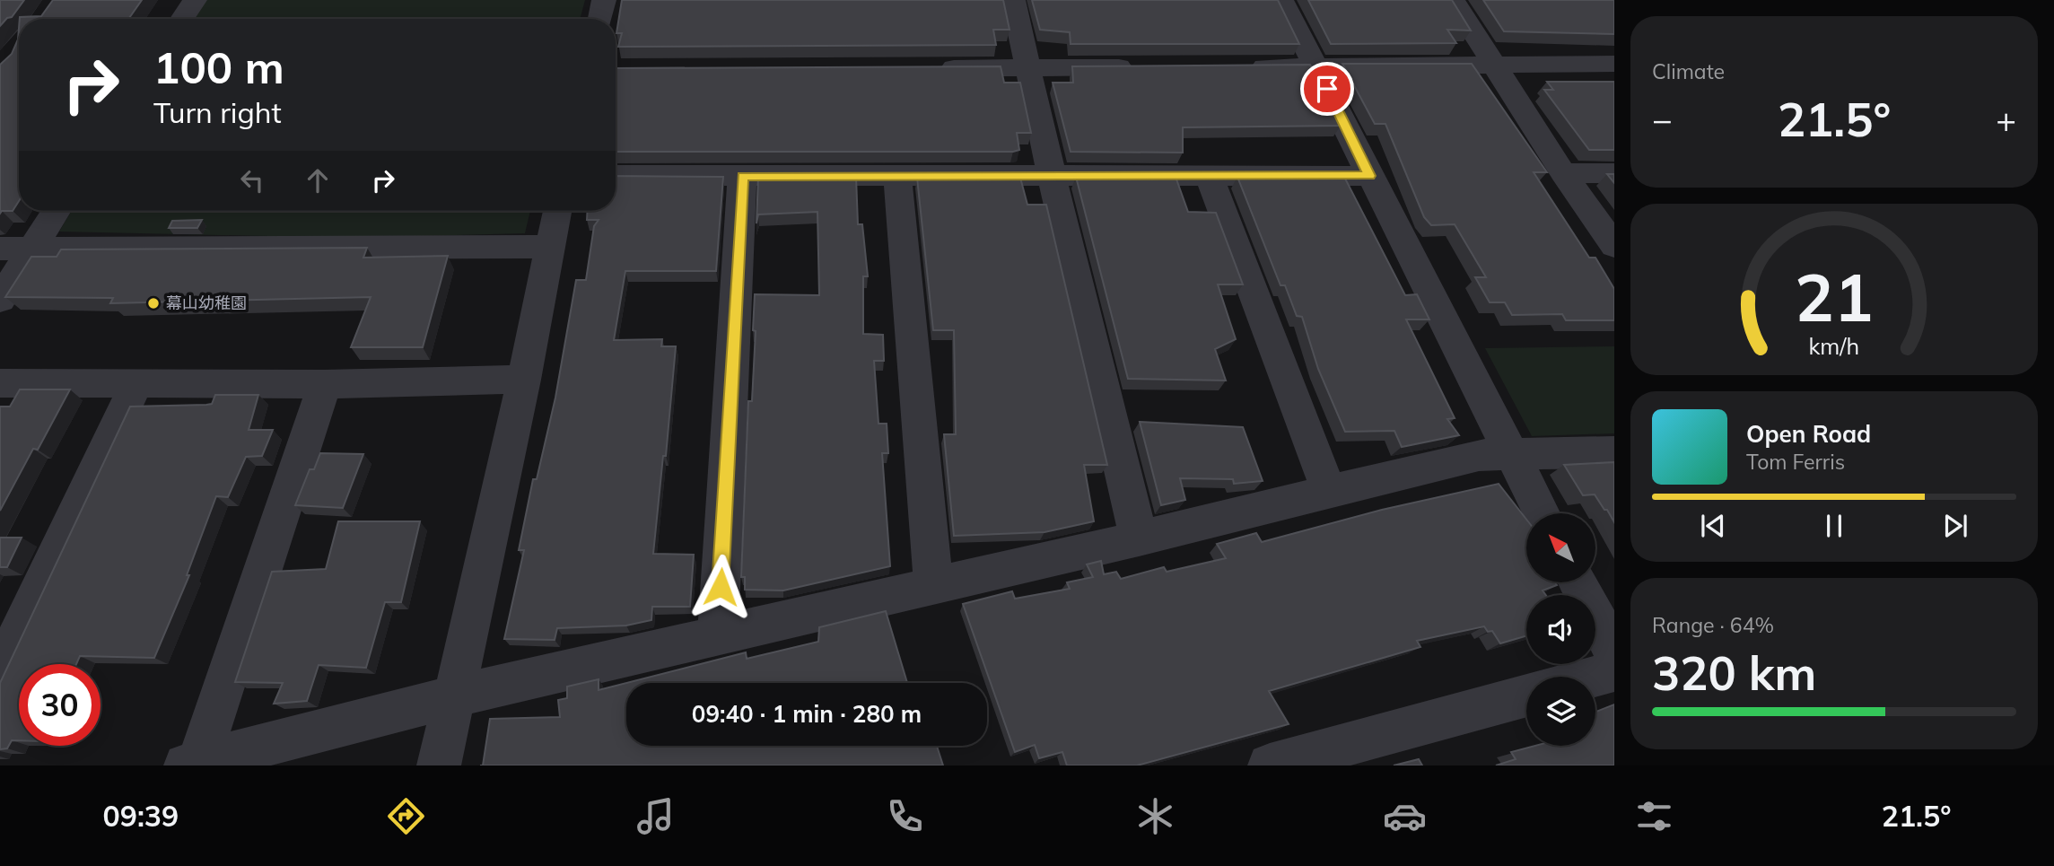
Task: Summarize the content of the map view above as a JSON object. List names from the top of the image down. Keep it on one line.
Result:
{"places":["幕山幼稚園"],"north":"top left","page":{"tile":["Climate",["Range · 64%","320 km"]],"turn":["100 m","Turn right"],"heat":["−","21.5°","+"],"song":["Open Road","Tom Ferris"],"limit":"30","trip":"09:40 · 1 min · 280 m","tabs":["09:39","21.5°"],"gauge":["21","km/h"]}}
